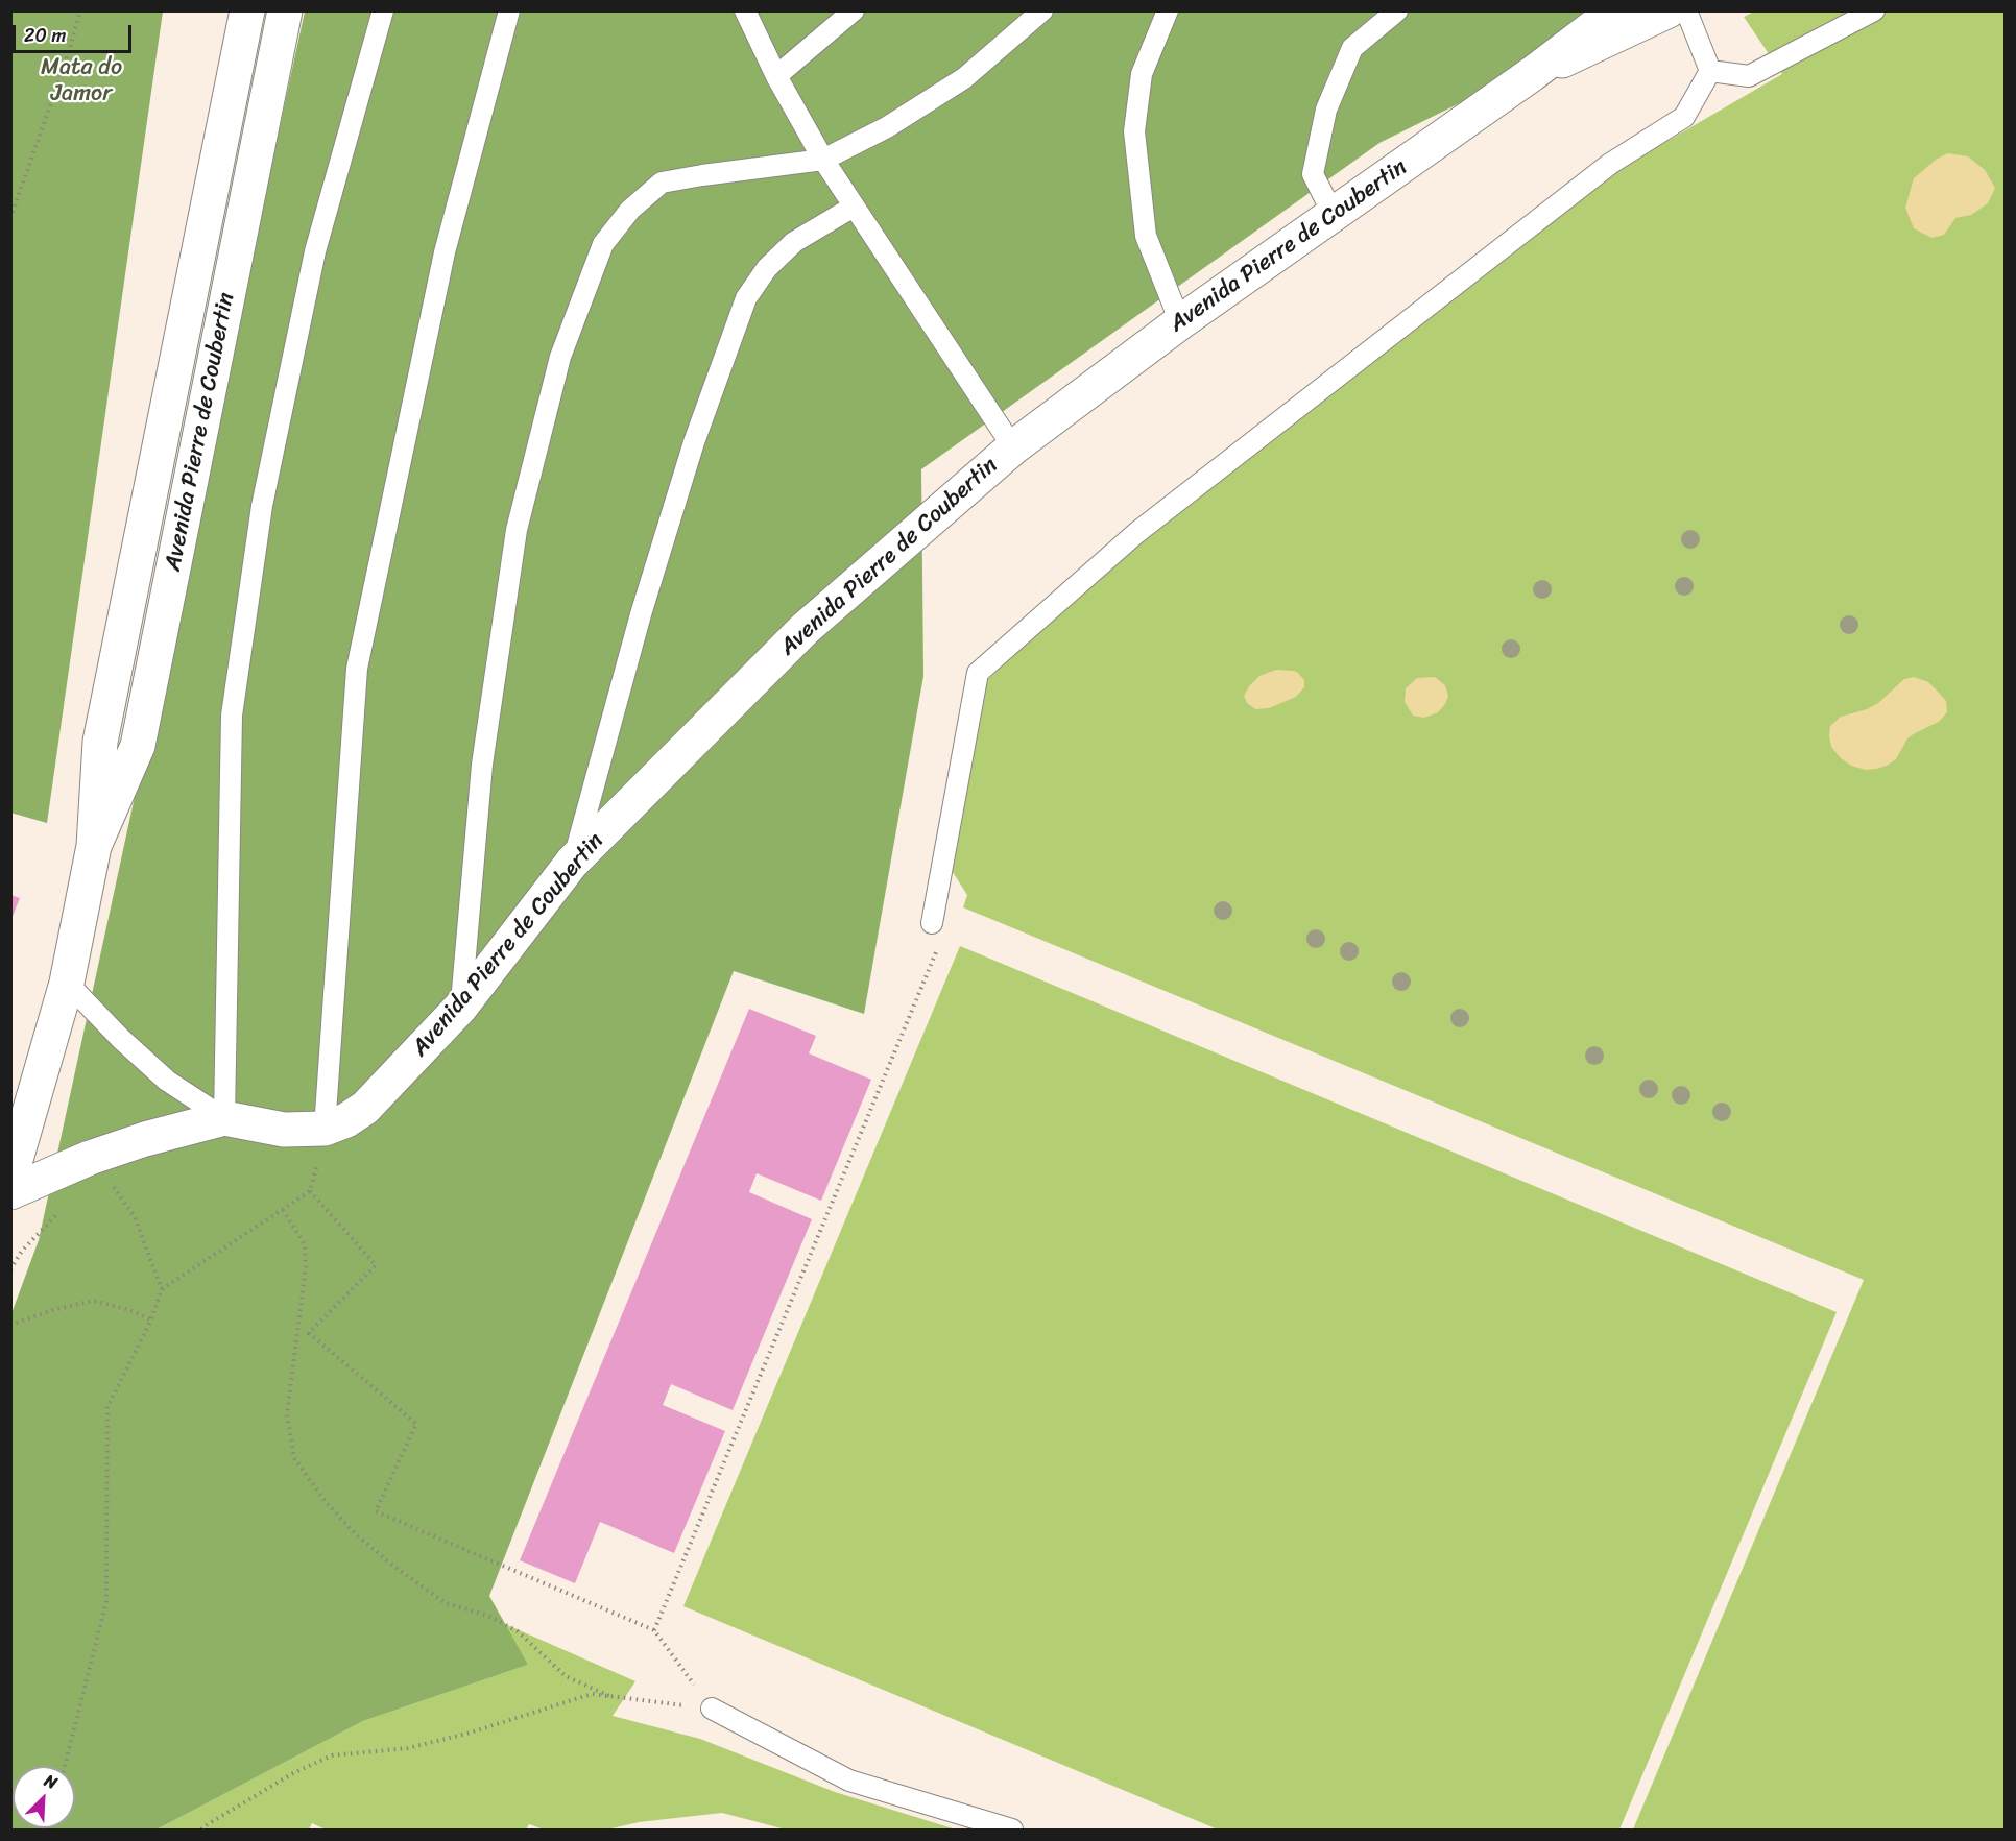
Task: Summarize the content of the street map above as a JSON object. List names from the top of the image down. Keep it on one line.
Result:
{"streets":{"street":["Avenida Pierre de Coubertin"]},"parks":["Mata do Jamor"],"scale_bar":"20 m","north":"top right"}
